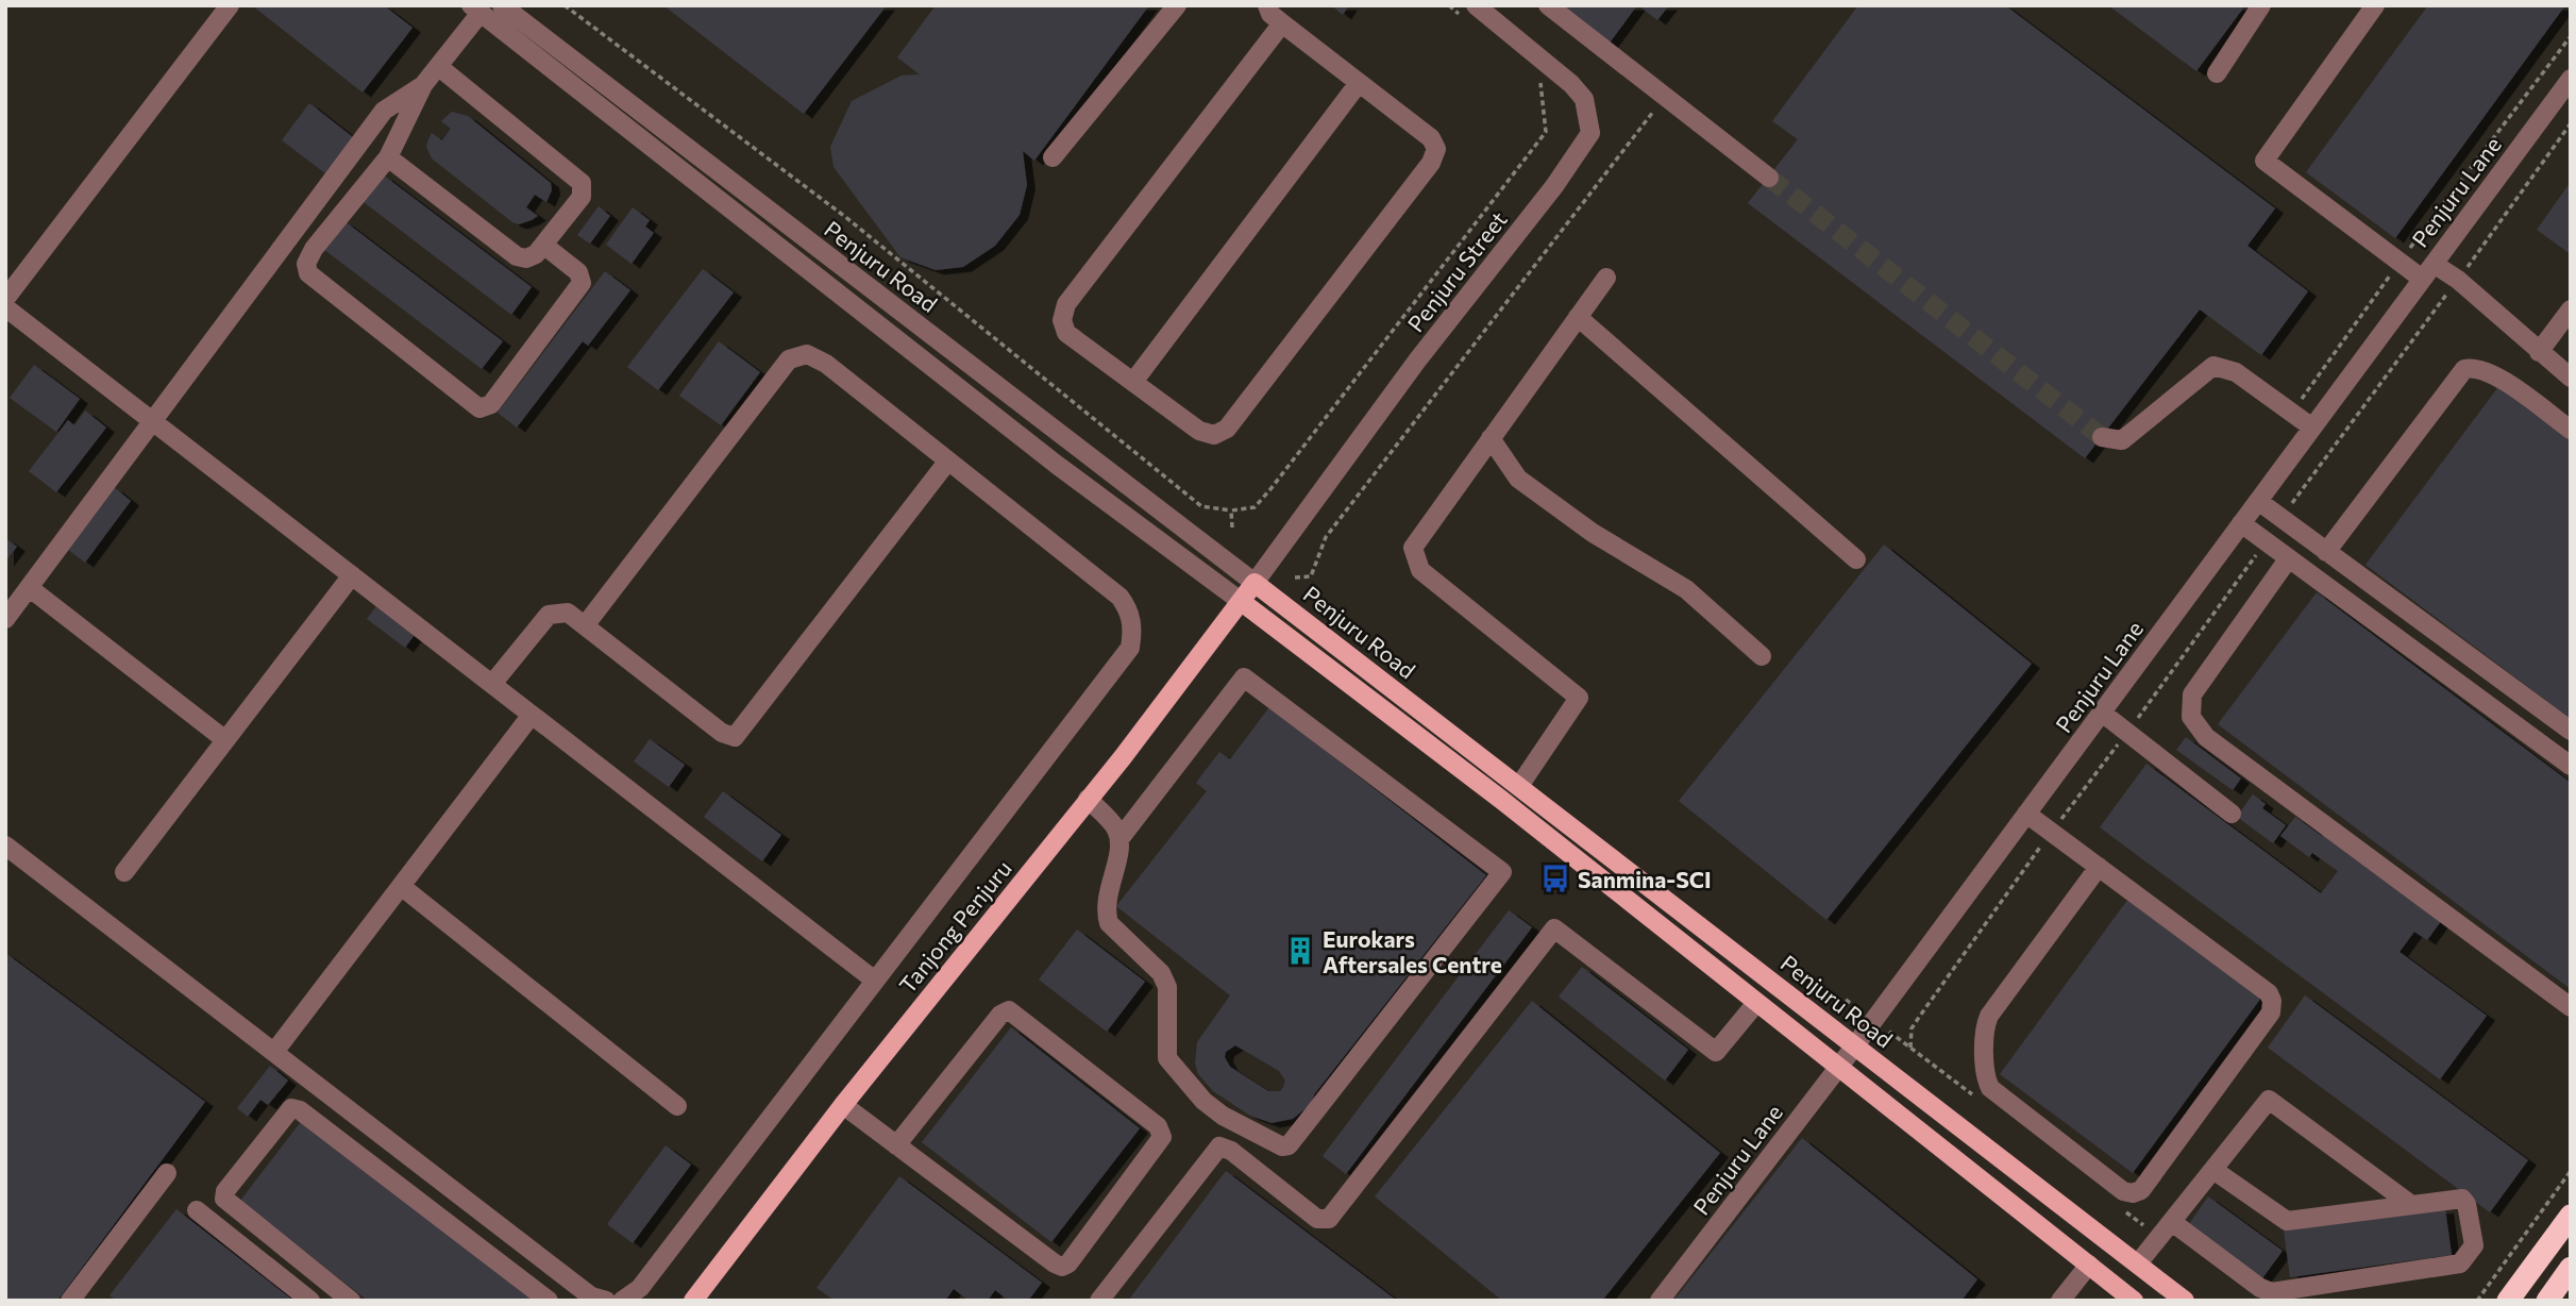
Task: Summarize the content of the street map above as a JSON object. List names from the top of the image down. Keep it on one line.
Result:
{"streets":{"main road":["Penjuru Road","Tanjong Penjuru"],"street":["Penjuru Lane","Penjuru Street"]},"crossings":[["Penjuru Lane","Penjuru Road"],["Penjuru Road","Penjuru Street"],["Penjuru Road","Tanjong Penjuru"],["Penjuru Street","Tanjong Penjuru"]],"places":{"bus stop":["Sanmina-SCI"],"building":["Eurokars Aftersales Centre"]}}
